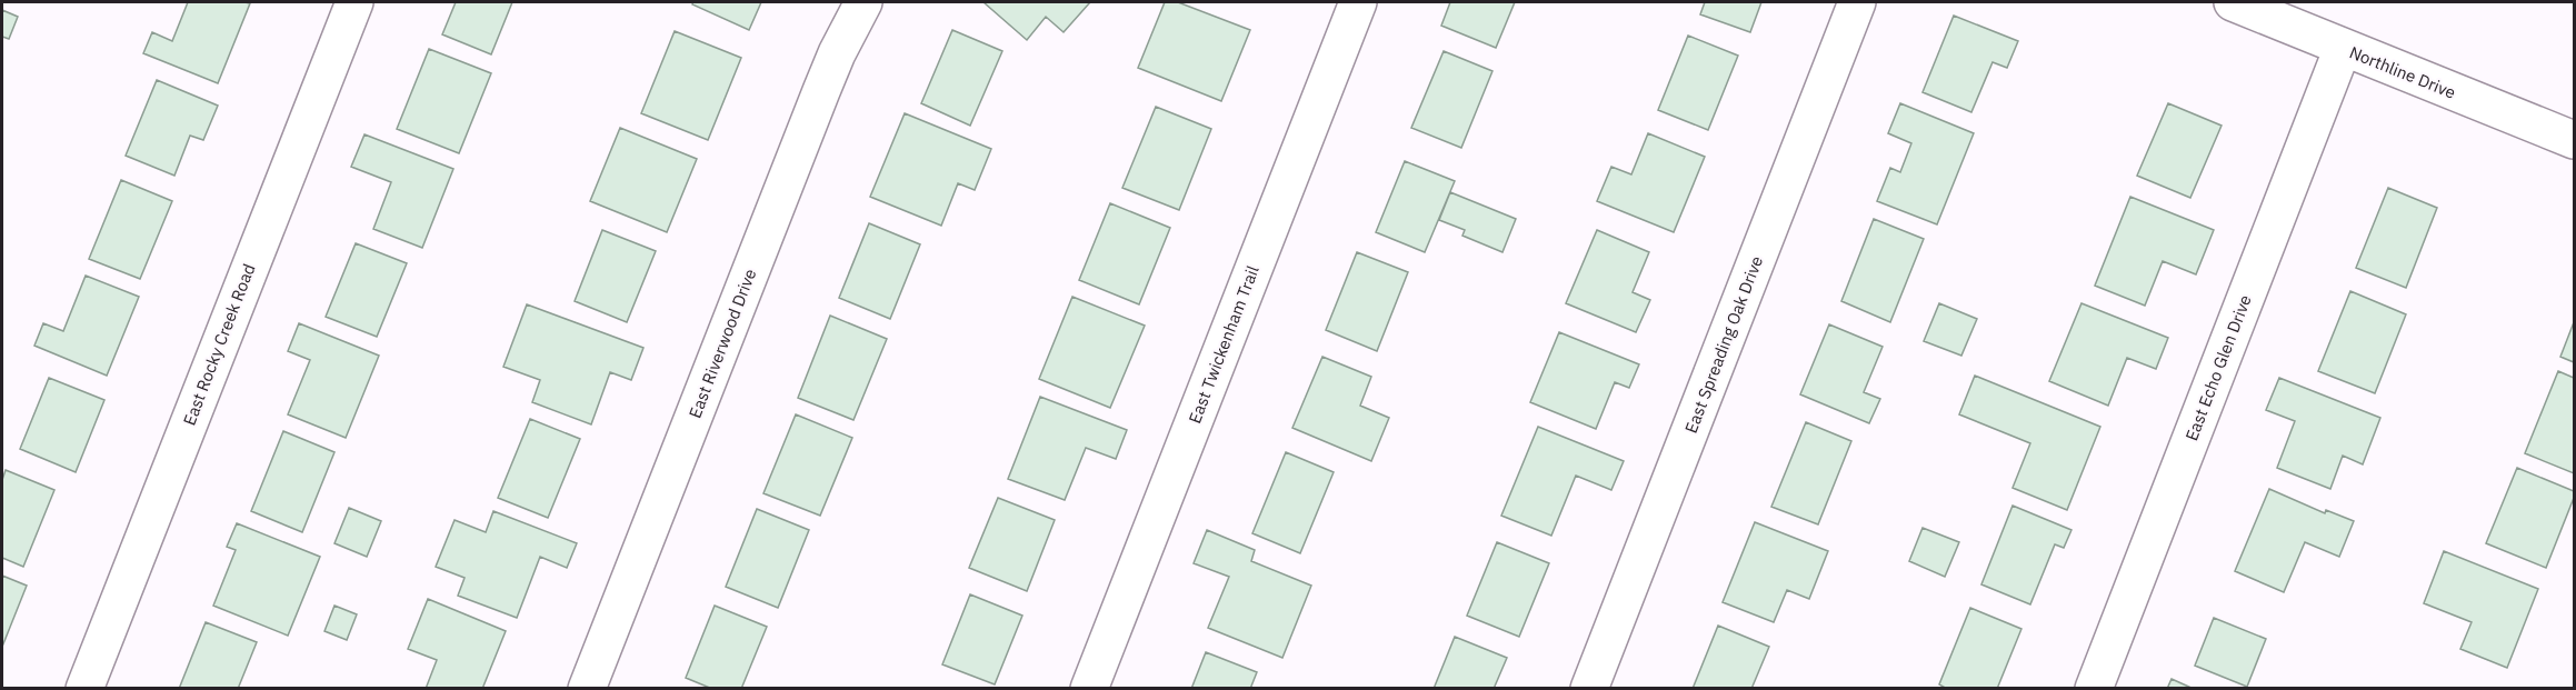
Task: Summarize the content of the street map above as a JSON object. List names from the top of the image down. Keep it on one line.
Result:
{"streets":{"street":["Northline Drive","East Riverwood Drive","East Rocky Creek Road","East Twickenham Trail","East Spreading Oak Drive","East Echo Glen Drive"]},"crossings":[["Northline Drive","East Echo Glen Drive"]]}
